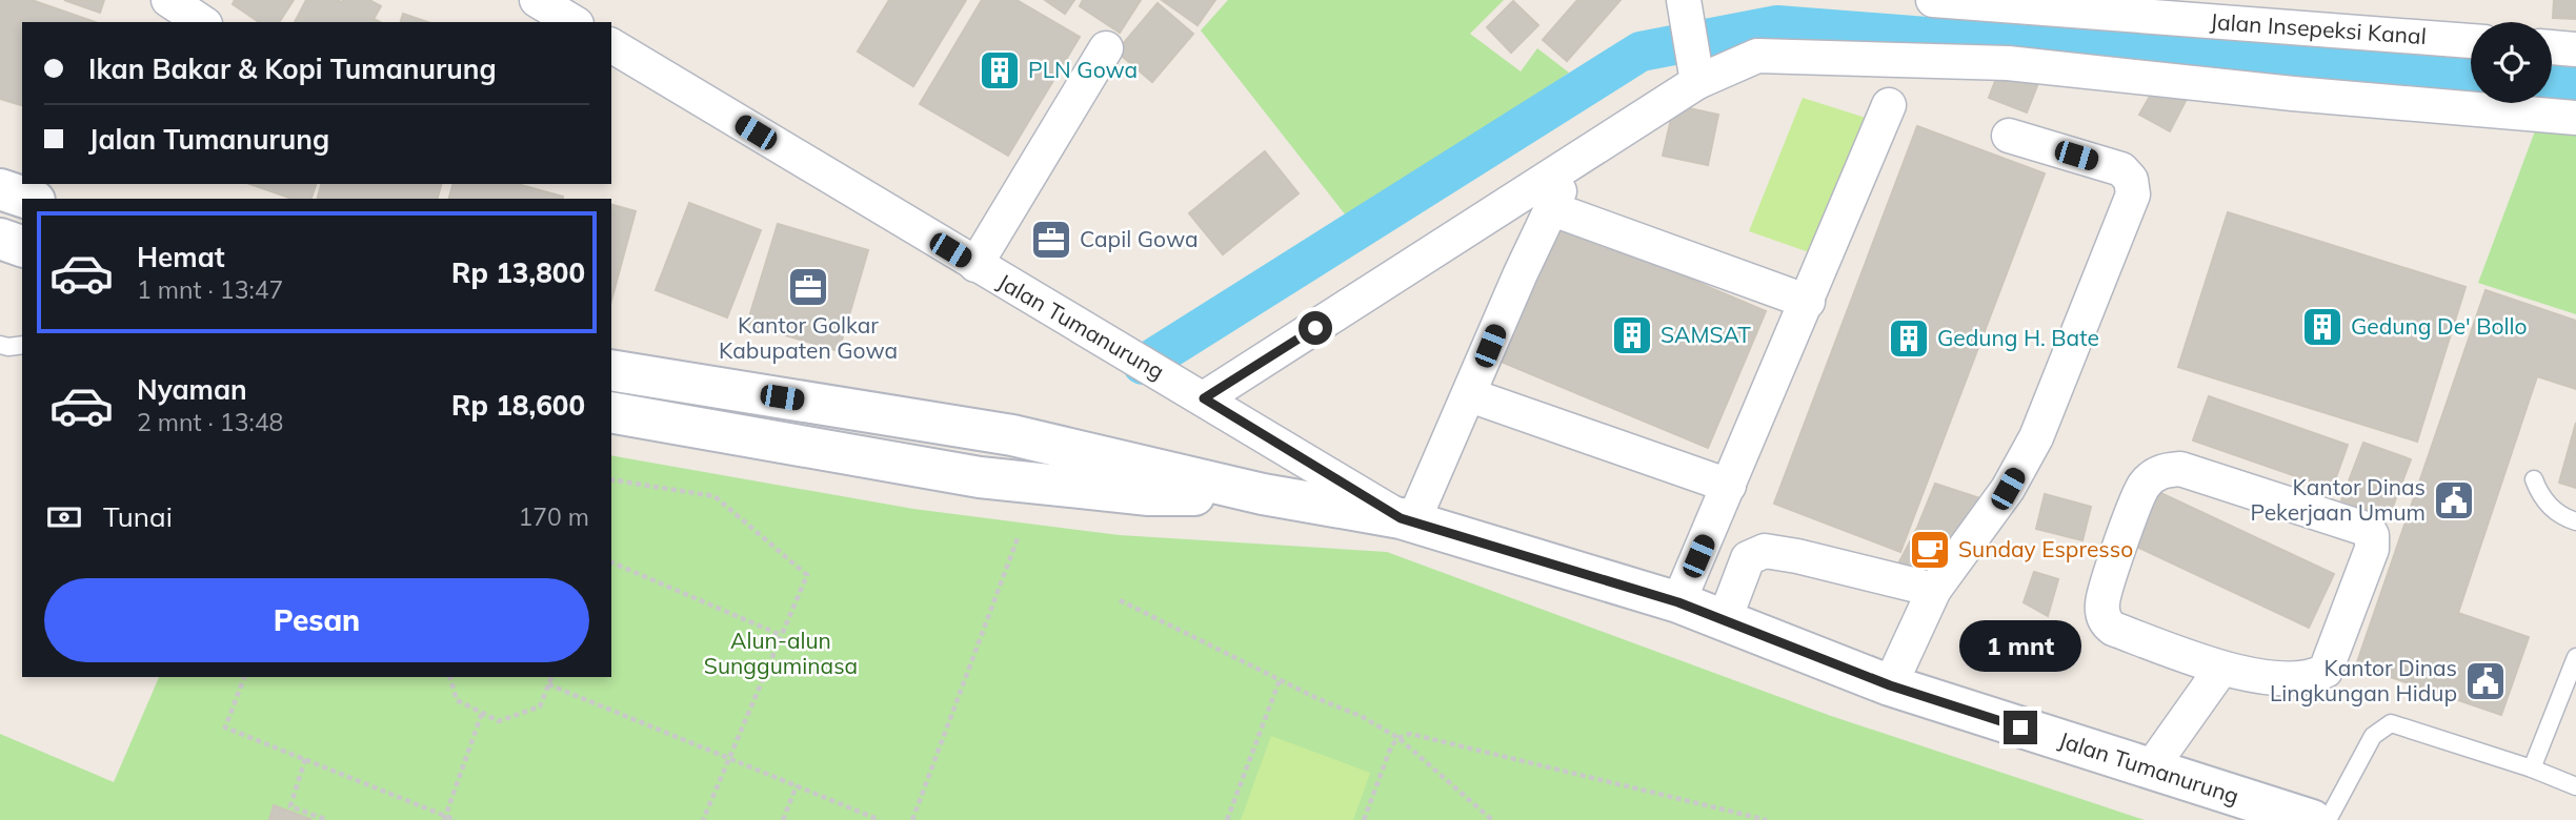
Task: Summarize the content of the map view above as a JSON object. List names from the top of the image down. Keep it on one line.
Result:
{"streets":{"street":["Jalan Insepeksi Kanal","Jalan Tumanurung"]},"parks":["Alun-alun Sungguminasa"],"places":{"building":["PLN Gowa","Gedung De' Bollo","SAMSAT","Gedung H. Bate"],"office":["Capil Gowa","Kantor Golkar Kabupaten Gowa"],"public building":["Kantor Dinas Pekerjaan Umum","Kantor Dinas Lingkungan Hidup"],"cafe":["Sunday Espresso"]},"page":{"banner":["Ikan Bakar & Kopi Tumanurung","Jalan Tumanurung"],"list":[{"name":"Hemat","note":"1 mnt · 13:47","value":"Rp 13,800"},{"name":"Nyaman","note":"2 mnt · 13:48","value":"Rp 18,600"}],"pay":["Tunai","170 m"],"buttons":"Pesan","bubble":"1 mnt"}}
